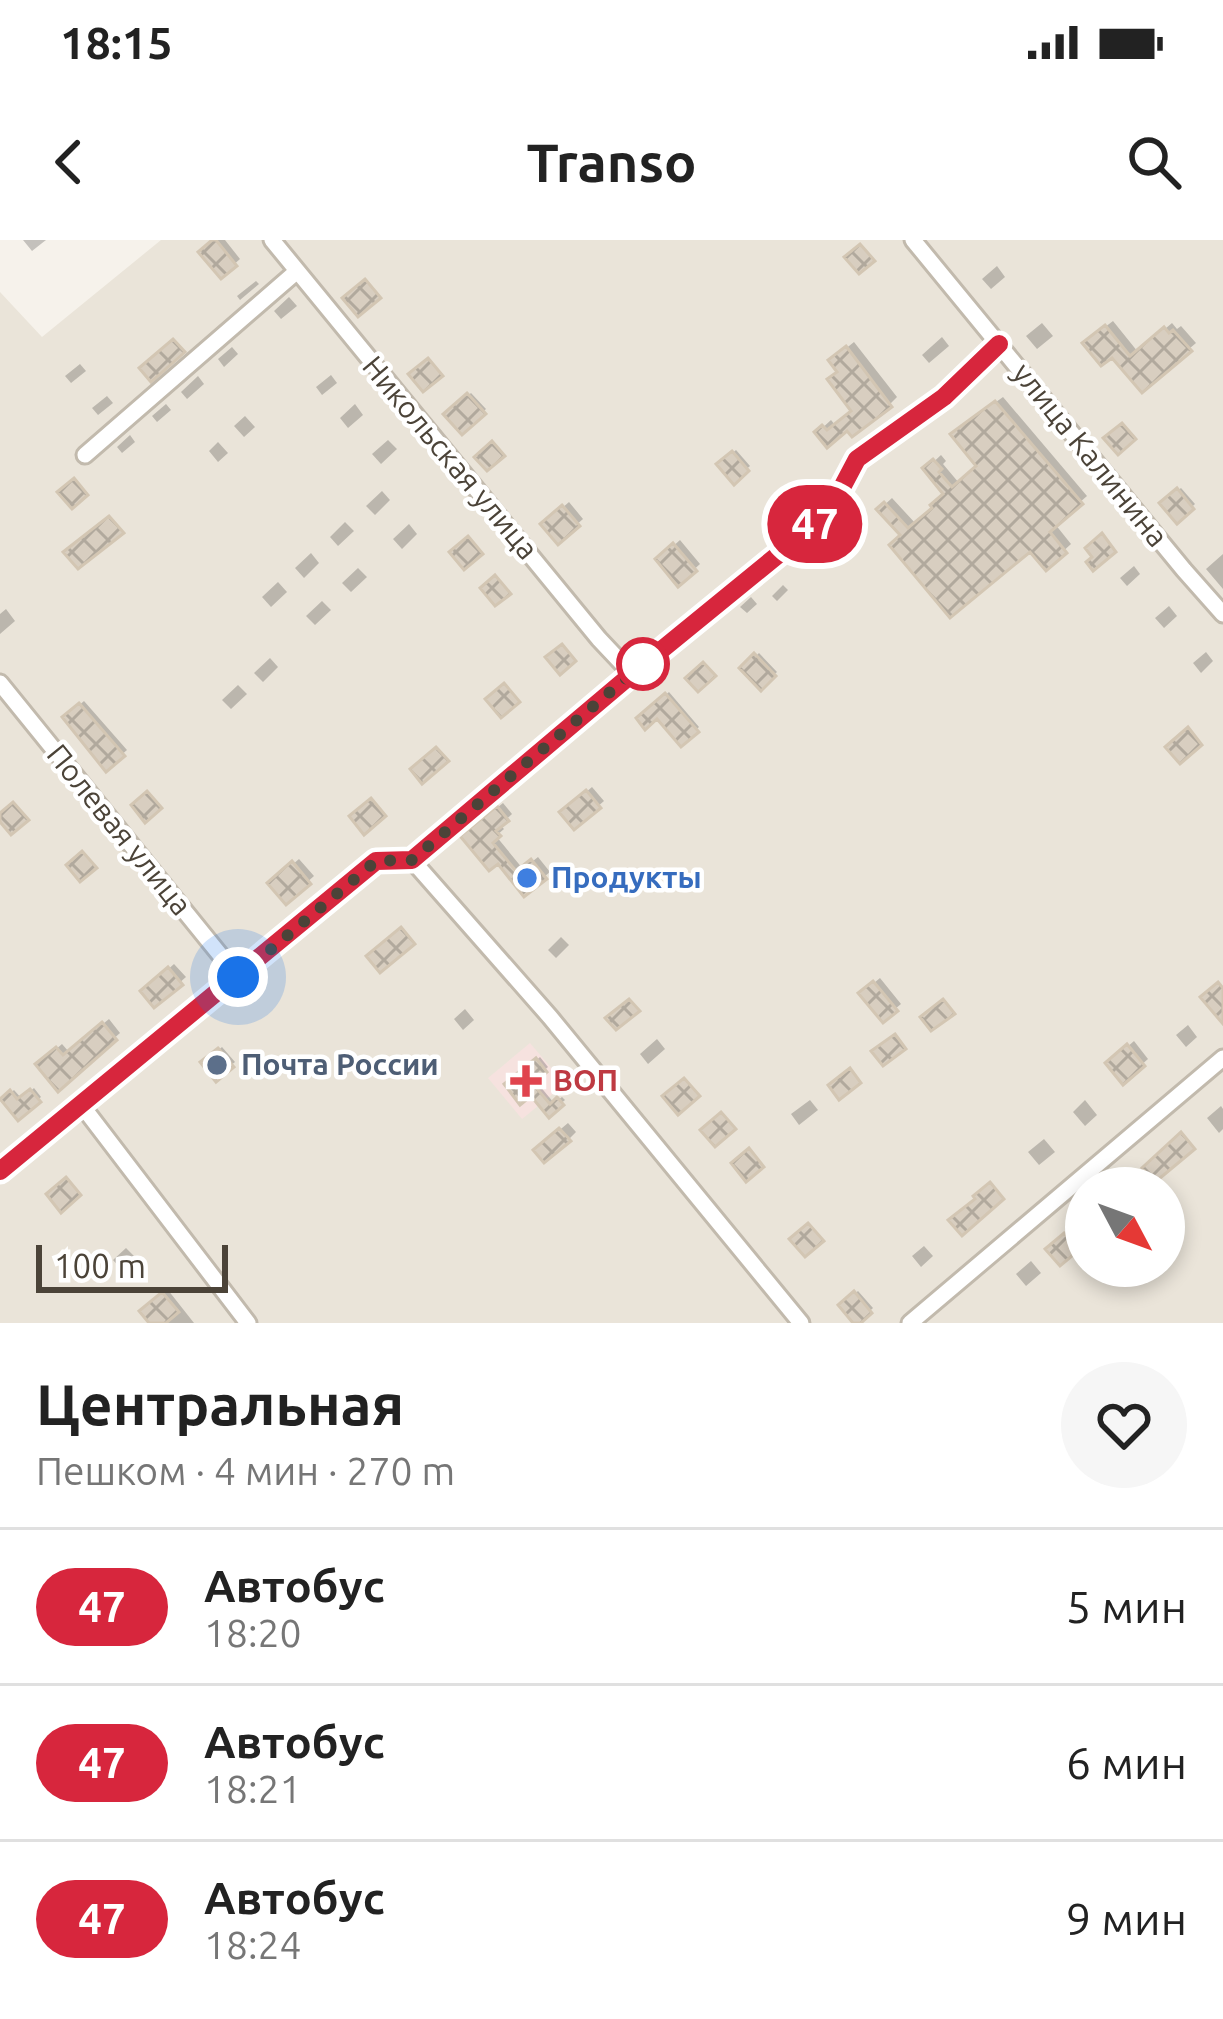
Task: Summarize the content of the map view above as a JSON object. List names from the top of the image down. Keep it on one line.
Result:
{"streets":{"street":["улица Калинина","Никольская улица","Полевая улица"]},"places":{"other":["Продукты","Почта России"],"health":["ВОП"]},"lines":["bus line 47"],"scale_bar":"100 m","north":"bottom right","page":{"status":"18:15","header":"Transo","on_map":"47","scale":"100 m","heading":["Центральная","Пешком · 4 мин · 270 m"],"list":[{"mark":"47","name":"Автобус","note":"18:20","value":"5 мин"},{"mark":"47","name":"Автобус","note":"18:21","value":"6 мин"},{"mark":"47","name":"Автобус","note":"18:24","value":"9 мин"}]}}
